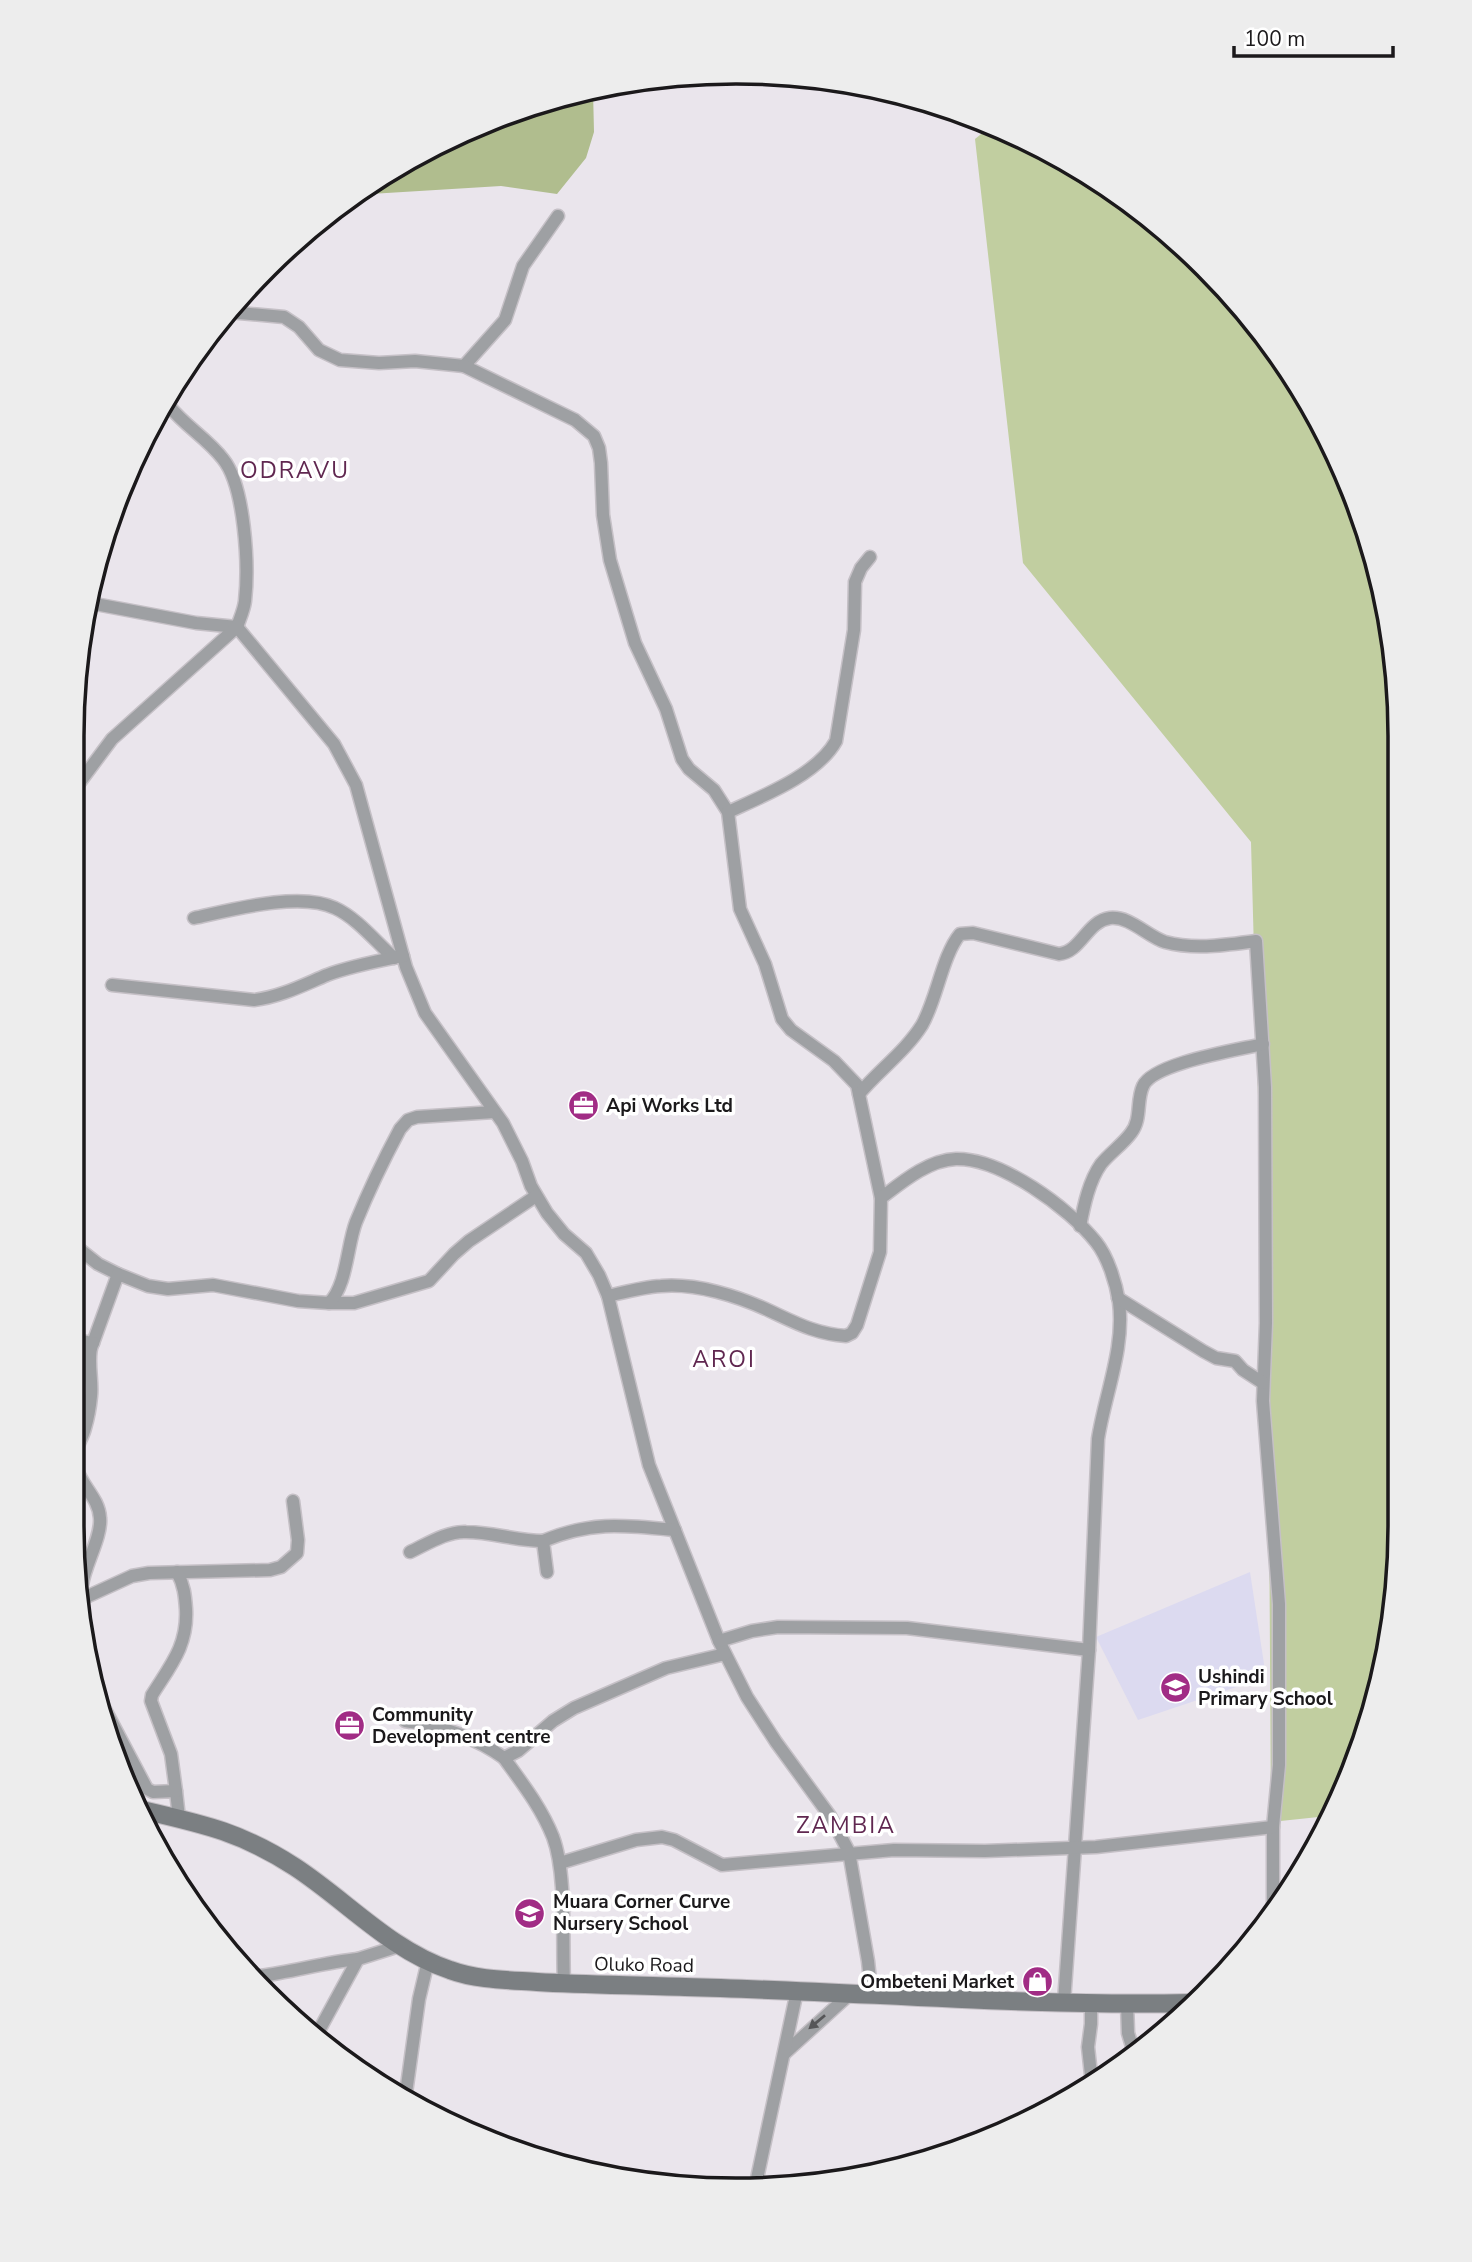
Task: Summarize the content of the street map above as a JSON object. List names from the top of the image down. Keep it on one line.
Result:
{"streets":{"main road":["Oluko Road"]},"districts":["ODRAVU","AROI","ZAMBIA"],"places":{"office":["Api Works Ltd","Community Development centre"],"school or university":["Ushindi Primary School","Muara Corner Curve Nursery School"],"shop":["Ombeteni Market"]},"scale_bar":"100 m"}
